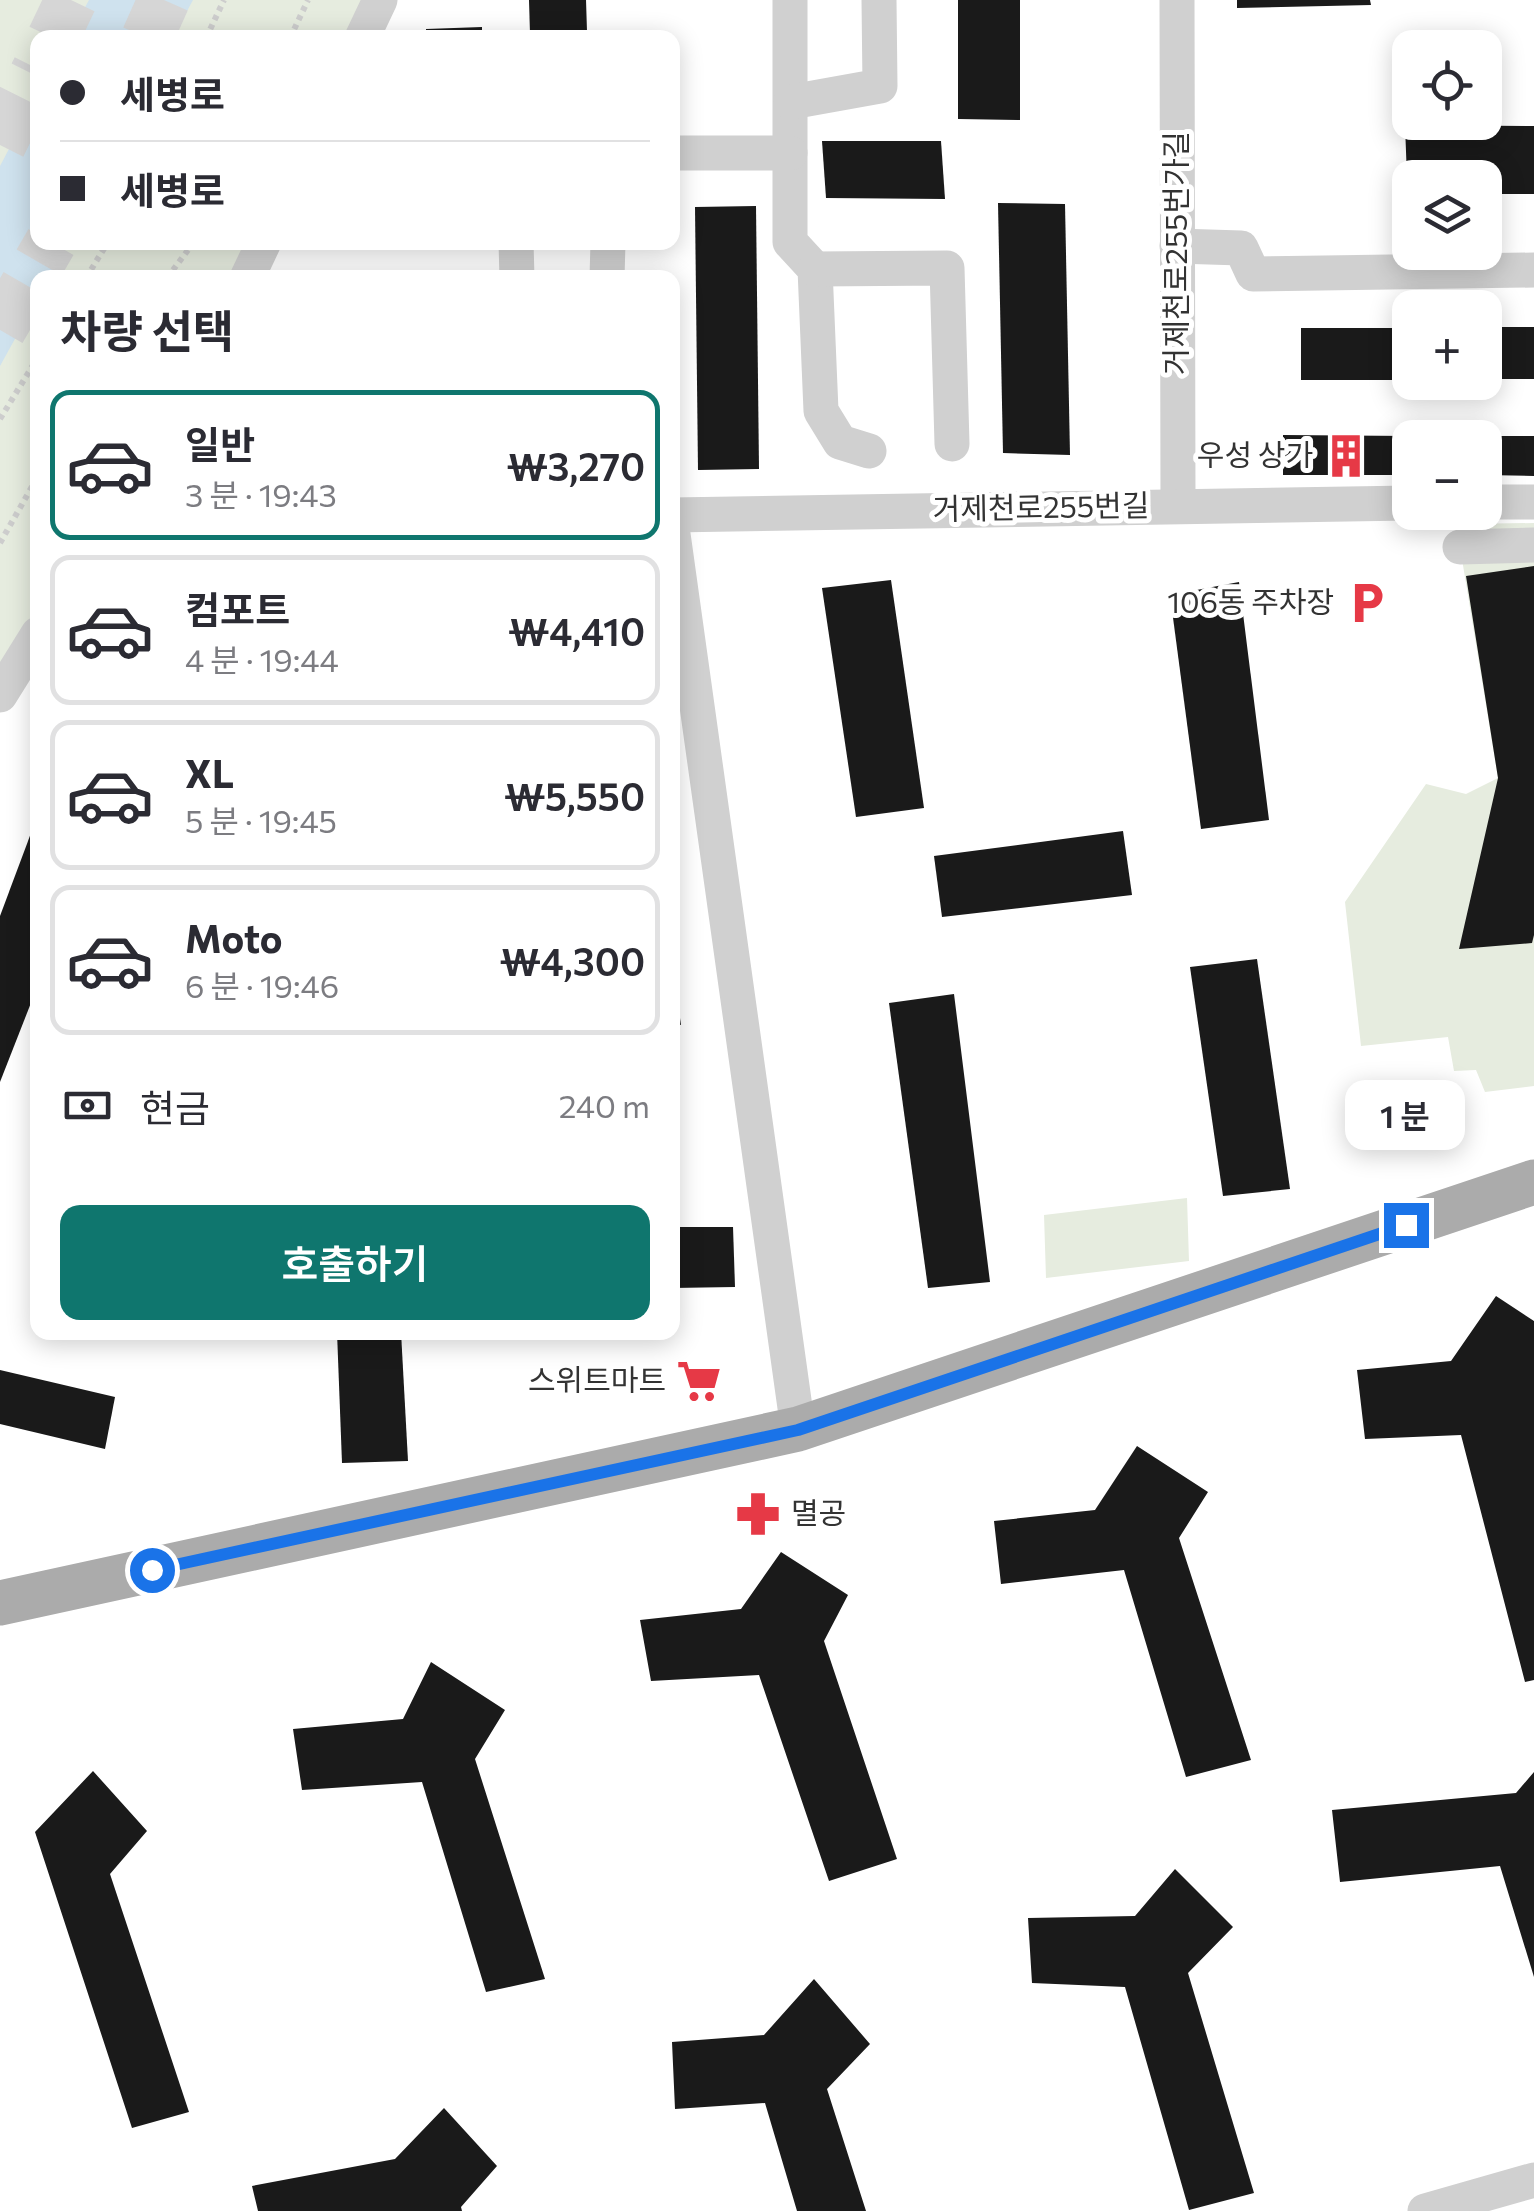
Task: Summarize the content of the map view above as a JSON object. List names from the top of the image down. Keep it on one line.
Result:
{"streets":{"street":["거제천로255번가길","거제천로255번길"]},"crossings":[["거제천로255번가길","거제천로255번길"]],"places":{"building":["우성 상가"],"parking":["106동 주차장"],"supermarket":["스위트마트"],"pharmacy":["멸공"]},"page":{"map_buttons":["+","−"],"banner":["세병로","세병로"],"heading":"차량 선택","list":[{"name":"일반","note":"3 분 · 19:43","value":"₩3,270"},{"name":"컴포트","note":"4 분 · 19:44","value":"₩4,410"},{"name":"XL","note":"5 분 · 19:45","value":"₩5,550"},{"name":"Moto","note":"6 분 · 19:46","value":"₩4,300"}],"pay":["현금","240 m"],"bubble":"1 분","buttons":"호출하기"}}
